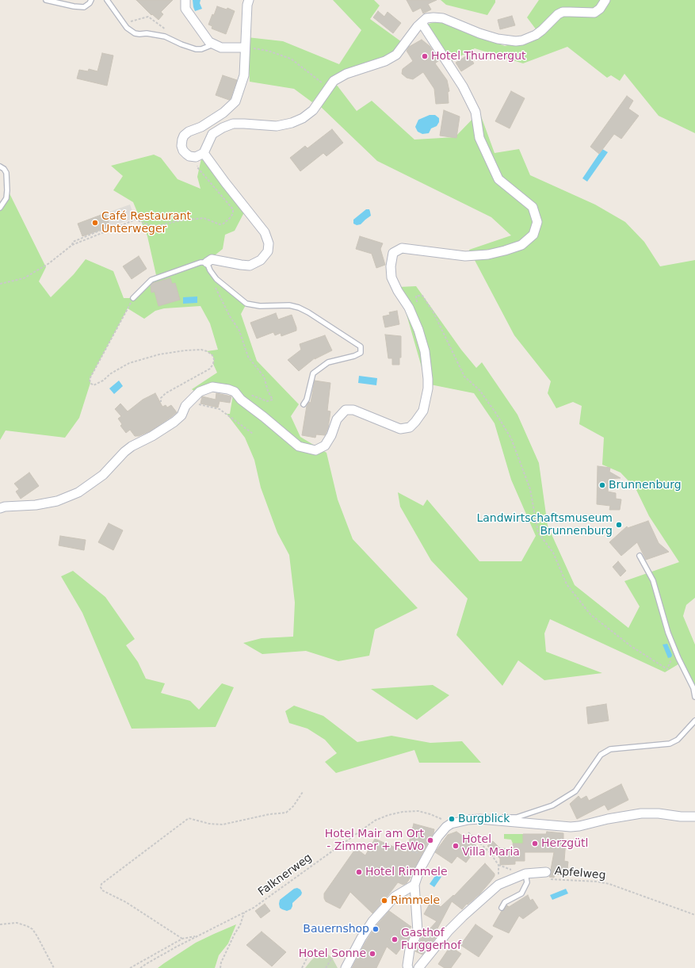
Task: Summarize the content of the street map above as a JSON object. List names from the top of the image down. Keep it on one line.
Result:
{"streets":{"path":["Apfelweg","Falknerweg"]},"places":["Hotel Thurnergut","Café Restaurant Unterweger","Brunnenburg","Landwirtschaftsmuseum Brunnenburg","Burgblick","Hotel Mair am Ort - Zimmer + FeWo","Herzgütl","Hotel Villa Maria","Hotel Rimmele","Rimmele","Bauernshop","Gasthof Furggerhof","Hotel Sonne"]}
